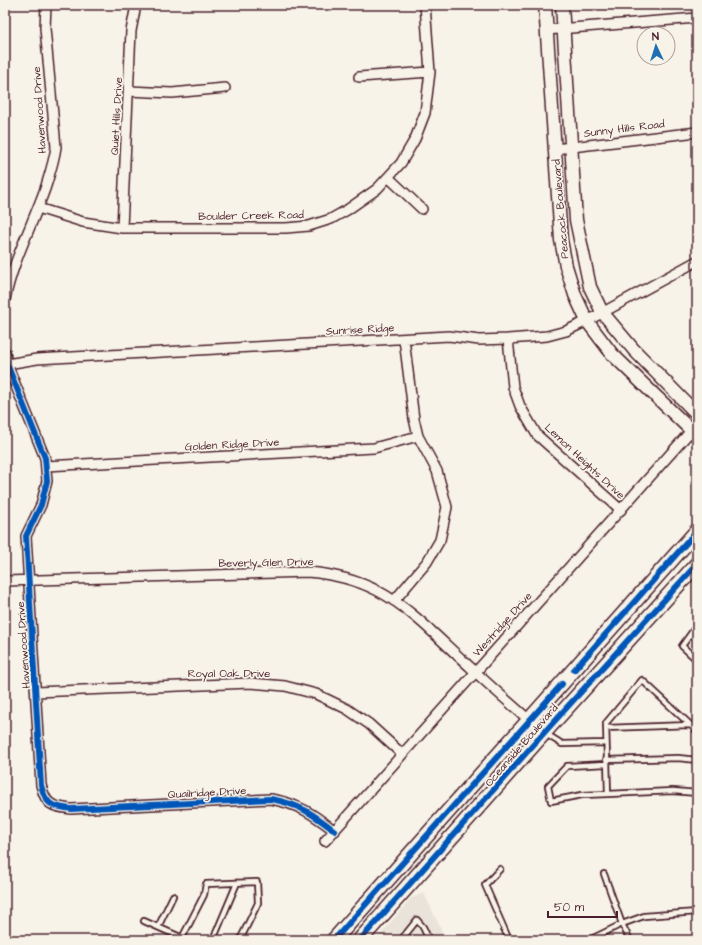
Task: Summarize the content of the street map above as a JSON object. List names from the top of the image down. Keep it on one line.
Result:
{"streets":{"main road":["Oceanside Boulevard"],"street":["Havenwood Drive","Quiet Hills Drive","Sunny Hills Road","Peacock Boulevard","Boulder Creek Road","Sunrise Ridge","Golden Ridge Drive","Lemon Heights Drive","Beverly Glen Drive","Westridge Drive","Royal Oak Drive","Quailridge Drive"]},"crossings":[["Havenwood Drive","Boulder Creek Road"],["Havenwood Drive","Sunrise Ridge"],["Havenwood Drive","Golden Ridge Drive"],["Havenwood Drive","Beverly Glen Drive"],["Havenwood Drive","Royal Oak Drive"],["Havenwood Drive","Quailridge Drive"],["Quiet Hills Drive","Boulder Creek Road"],["Sunny Hills Road","Peacock Boulevard"],["Peacock Boulevard","Sunrise Ridge"],["Peacock Boulevard","Westridge Drive"],["Sunrise Ridge","Lemon Heights Drive"],["Lemon Heights Drive","Westridge Drive"],["Beverly Glen Drive","Westridge Drive"],["Beverly Glen Drive","Oceanside Boulevard"],["Westridge Drive","Royal Oak Drive"],["Westridge Drive","Quailridge Drive"]],"scale_bar":"50 m","north":"top"}
